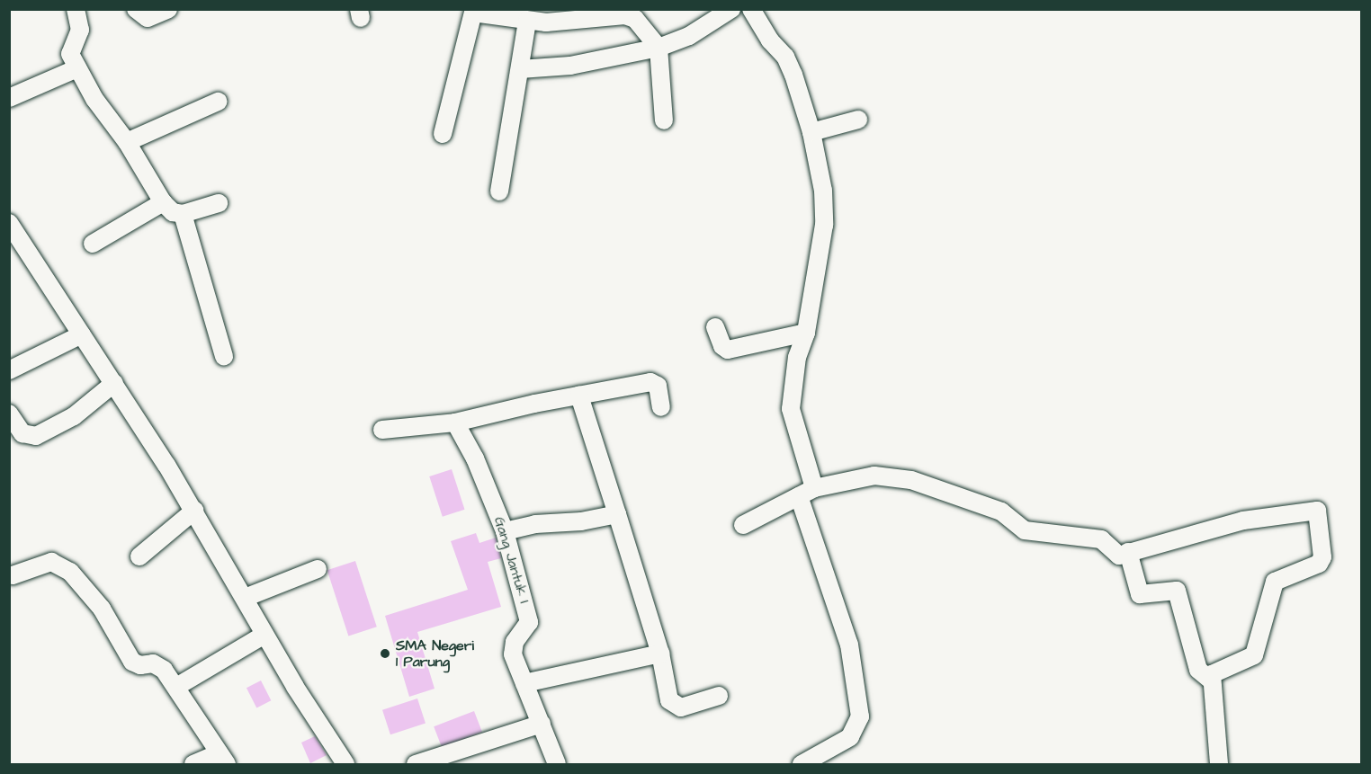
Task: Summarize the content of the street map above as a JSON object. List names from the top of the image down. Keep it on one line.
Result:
{"streets":{"street":["Gang Jantuk I"]},"places":["SMA Negeri 1 Parung"]}
